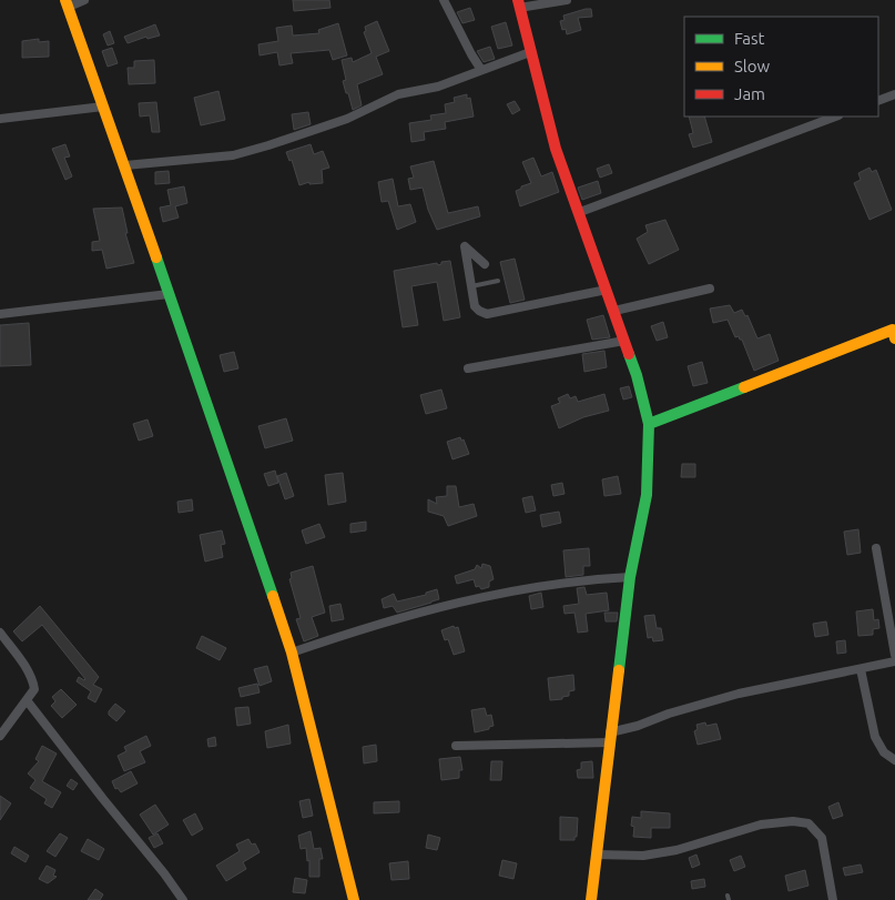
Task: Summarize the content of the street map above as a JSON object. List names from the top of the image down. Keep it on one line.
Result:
{"legend":["Fast","Slow","Jam"]}
